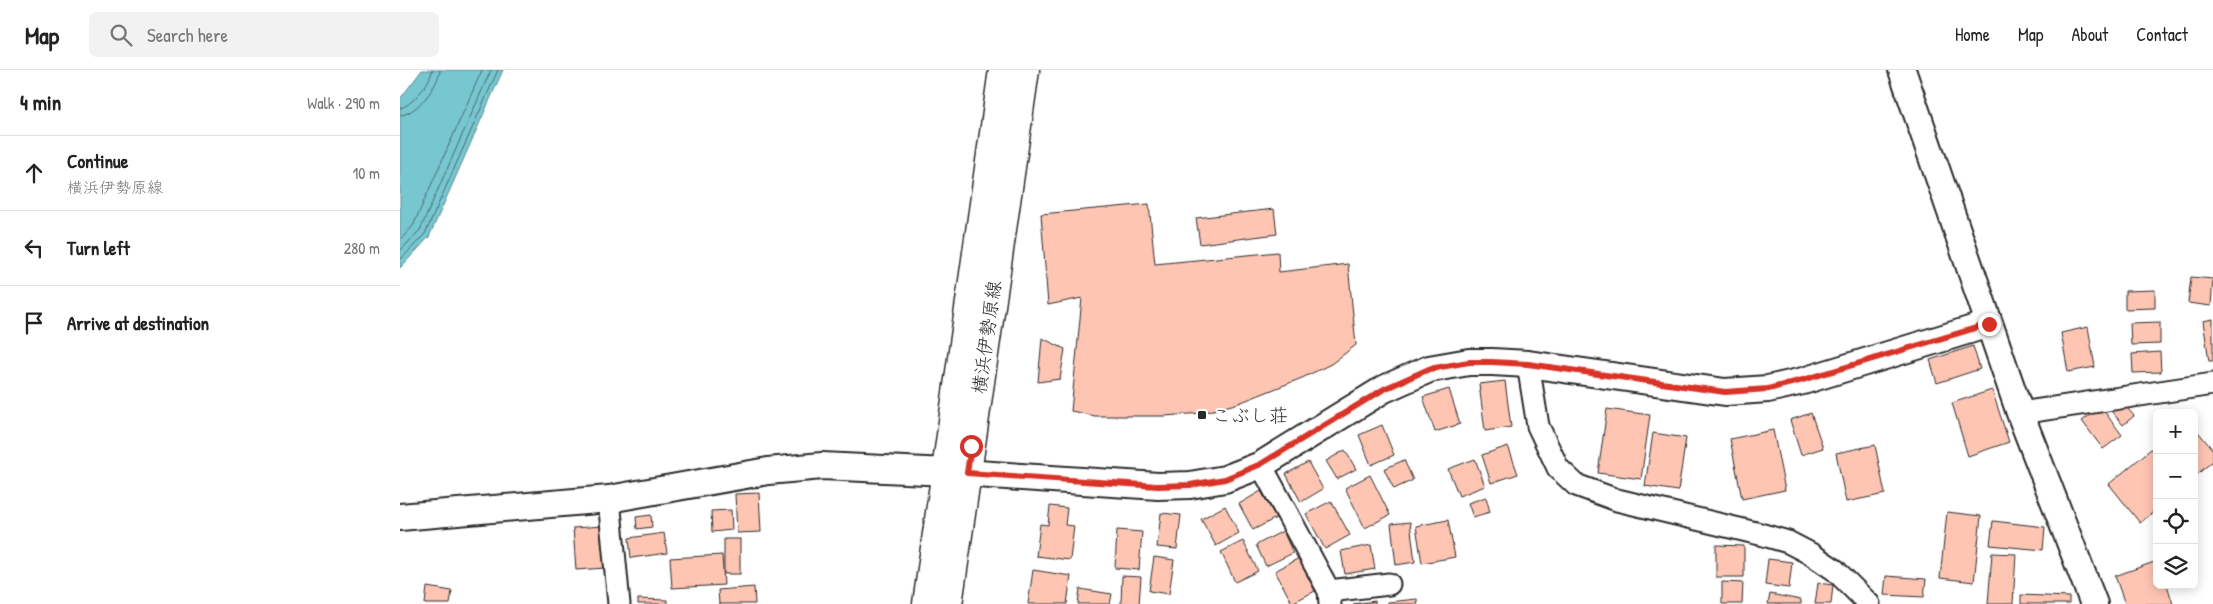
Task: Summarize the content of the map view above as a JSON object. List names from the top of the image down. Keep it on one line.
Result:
{"streets":{"main road":["横浜伊勢原線"]},"places":{"transit":["こぶし荘"]},"page":{"header":"Map","search":"Search here","nav":["Home","Map","About","Contact"],"heading":["4 min","Walk · 290 m"],"list":[["Continue","横浜伊勢原線","10 m"],["Turn left","280 m"],"Arrive at destination"],"map_buttons":["+","−"]}}
